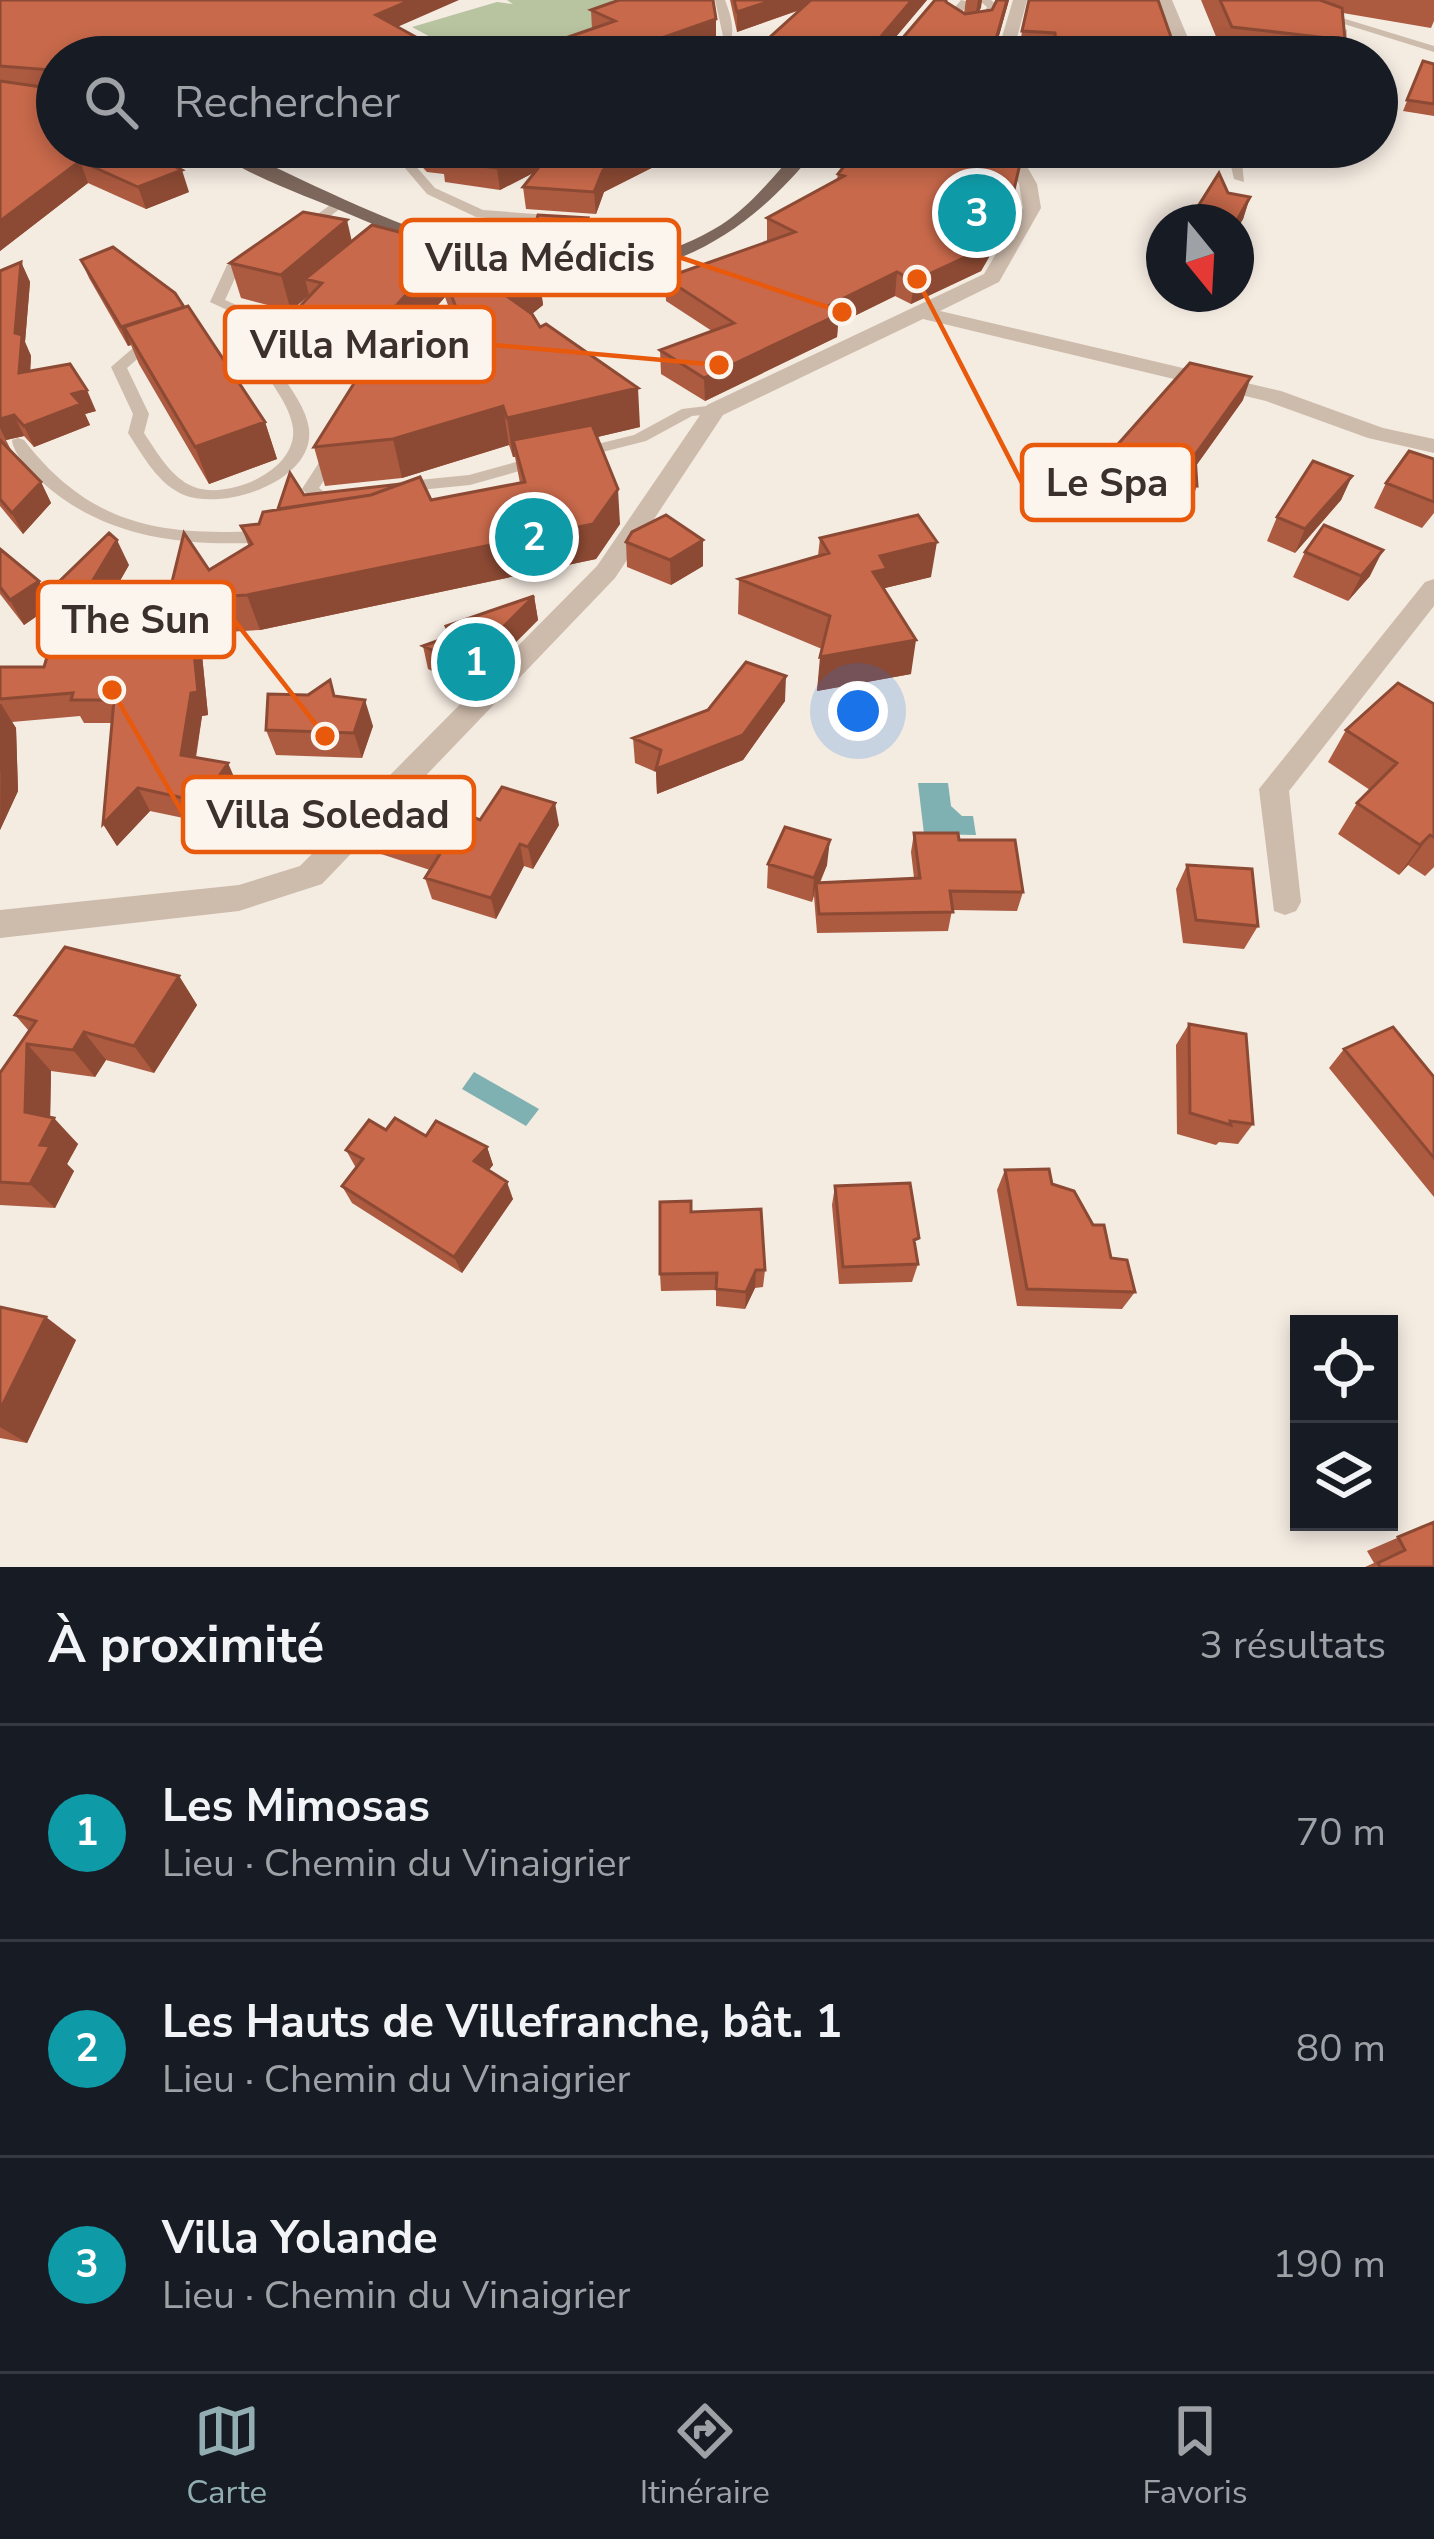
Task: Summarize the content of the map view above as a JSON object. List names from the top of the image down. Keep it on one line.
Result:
{"places":["Le Spa","Villa Médicis","Villa Marion","Villa Soledad","The Sun"],"north":"bottom","page":{"search":"Rechercher","pins":["3","2","1"],"heading":["À proximité","3 résultats"],"list":[{"mark":"1","name":"Les Mimosas","note":"Lieu · Chemin du Vinaigrier","value":"70 m"},{"mark":"2","name":"Les Hauts de Villefranche, bât. 1","note":"Lieu · Chemin du Vinaigrier","value":"80 m"},{"mark":"3","name":"Villa Yolande","note":"Lieu · Chemin du Vinaigrier","value":"190 m"}],"nav":["Carte","Itinéraire","Favoris"]}}
